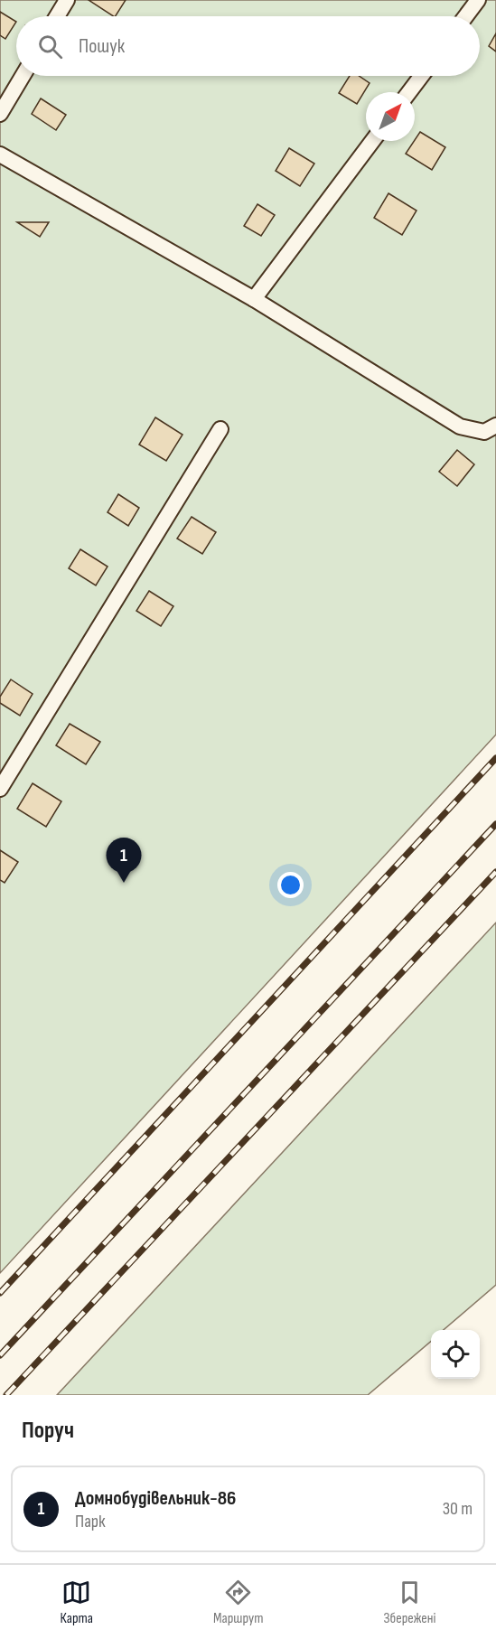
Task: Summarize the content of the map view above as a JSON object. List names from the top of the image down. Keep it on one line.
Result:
{"north":"top right","page":{"search":"Пошук","pins":"1","heading":"Поруч","list":[{"mark":"1","name":"Домнобудівельник-86","note":"Парк","value":"30 m"}],"nav":["Карта","Маршрут","Збережені"]}}
